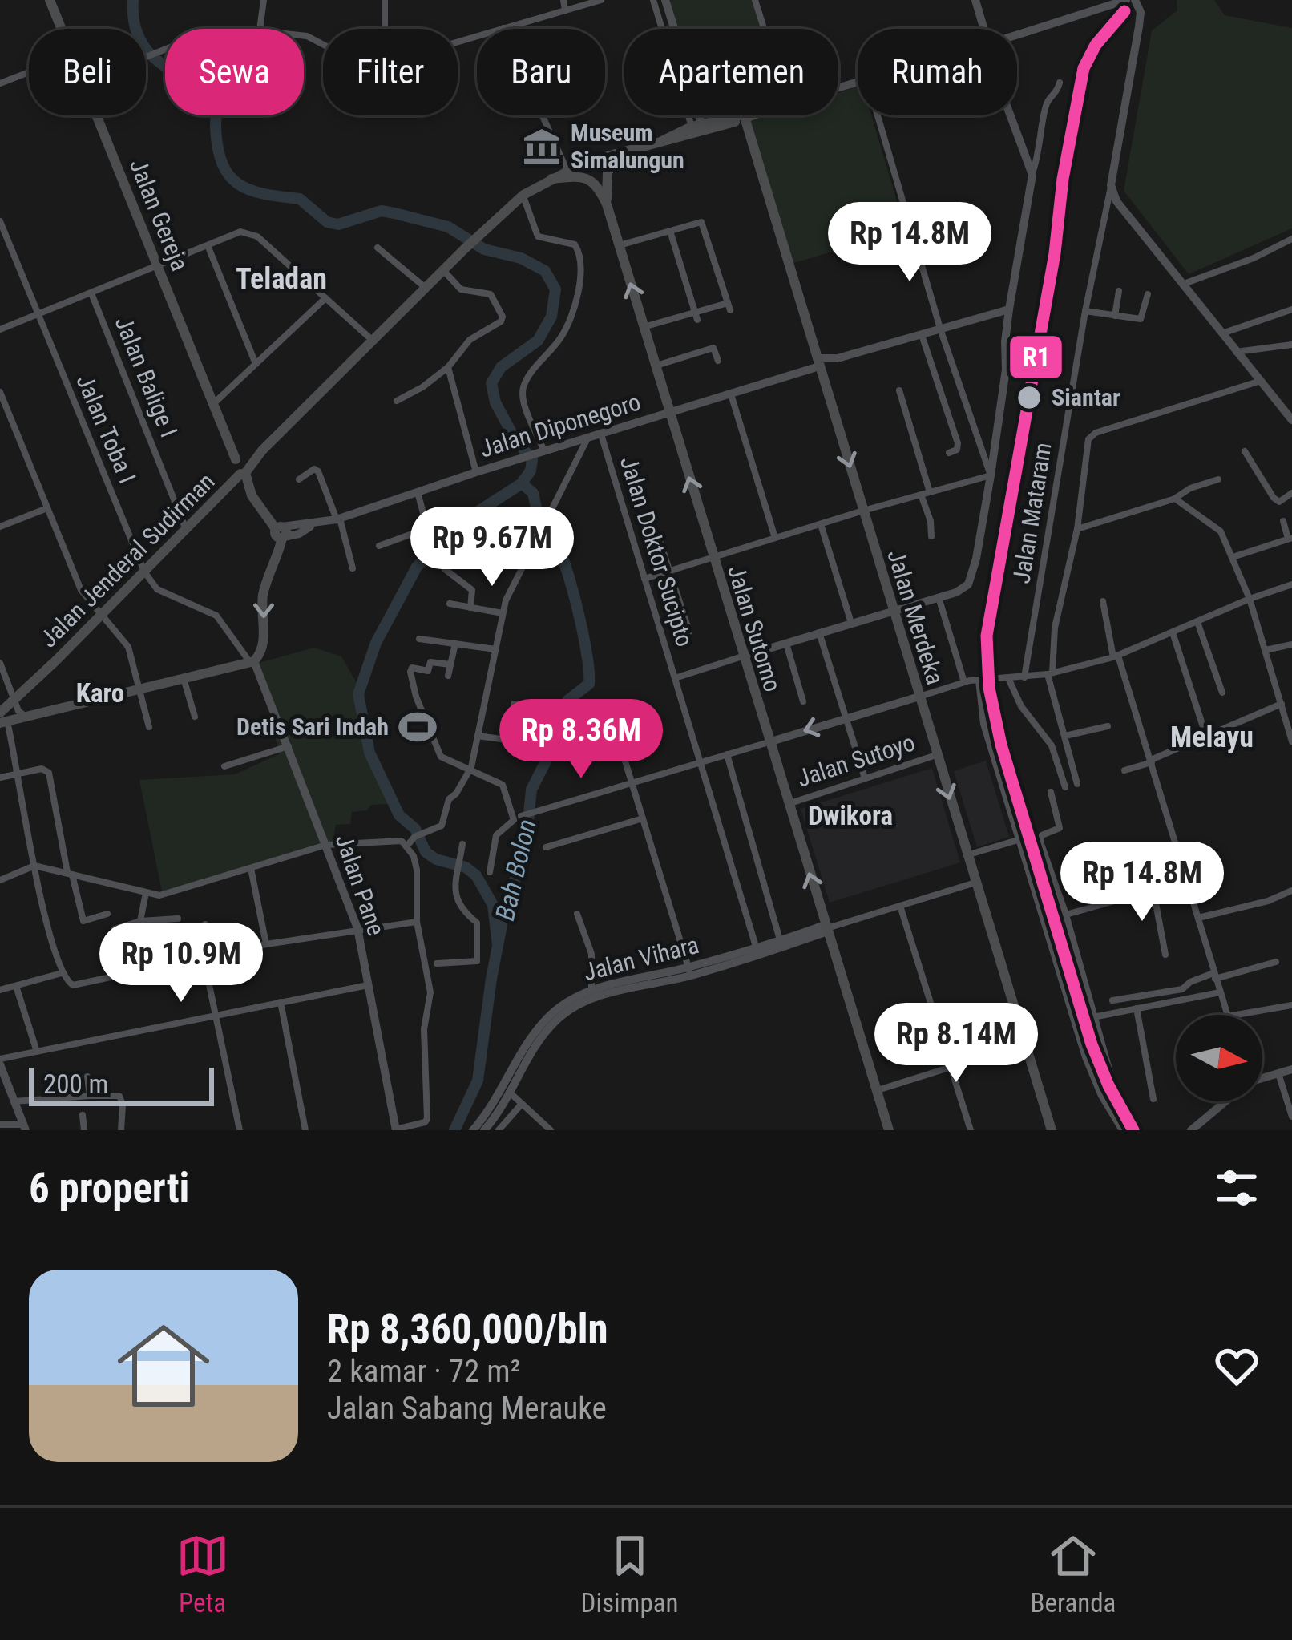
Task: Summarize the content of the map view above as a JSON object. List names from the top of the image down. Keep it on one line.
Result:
{"streets":{"main road":["Jalan Gereja","Jalan Jenderal Sudirman","Jalan Merdeka","Jalan Sutomo"],"street":["Jalan Balige I","Jalan Diponegoro","Jalan Toba I","Jalan Mataram","Jalan Doktor Sucipto","Jalan Sutoyo","Jalan Pane","Jalan Vihara"]},"crossings":[["Jalan Gereja","Jalan Diponegoro"],["Jalan Gereja","Jalan Jenderal Sudirman"],["Jalan Balige I","Jalan Jenderal Sudirman"],["Jalan Diponegoro","Jalan Doktor Sucipto"],["Jalan Diponegoro","Jalan Merdeka"],["Jalan Diponegoro","Jalan Sutomo"],["Jalan Toba I","Jalan Jenderal Sudirman"],["Jalan Toba I","Jalan Pane"],["Jalan Doktor Sucipto","Jalan Vihara"],["Jalan Merdeka","Jalan Sutoyo"],["Jalan Sutomo","Jalan Sutoyo"],["Jalan Sutomo","Jalan Vihara"]],"one_way":["Jalan Sutomo"],"districts":["Teladan","Karo","Melayu","Dwikora"],"water":["Bah Bolon"],"places":{"museum":["Museum Simalungun"],"other":["Siantar"],"sports":["Detis Sari Indah"]},"lines":["transit line R1"],"scale_bar":"200 m","north":"right","page":{"chip":["Beli","Sewa","Filter","Baru","Apartemen","Rumah"],"price":["Rp 14.8M","Rp 9.67M","Rp 8.36M","Rp 14.8M","Rp 10.9M","Rp 8.14M"],"scale":"200 m","heading":"6 properti","list":[{"name":"Rp 8,360,000/bln","note":"2 kamar · 72 m² · Jalan Sabang Merauke"}],"tabs":["Peta","Disimpan","Beranda"]}}
